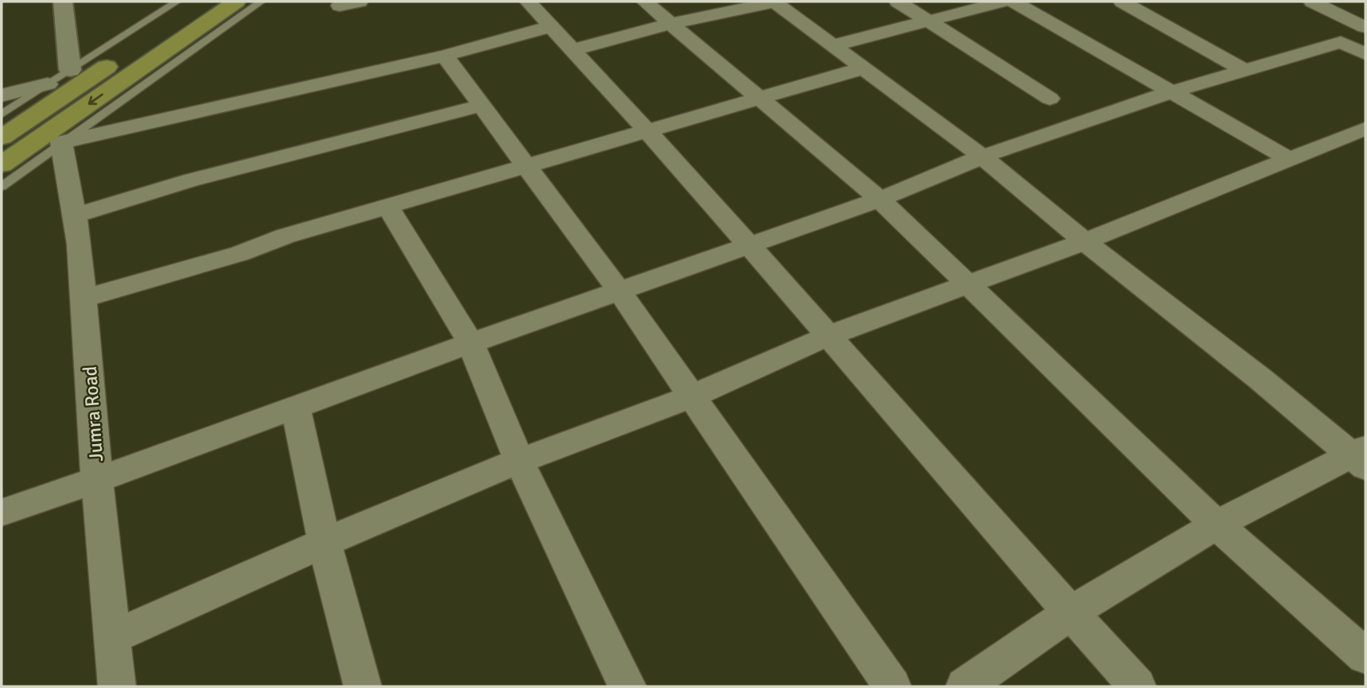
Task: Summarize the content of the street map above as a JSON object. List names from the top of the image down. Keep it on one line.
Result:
{"streets":{"street":["Jumra Road"]}}
